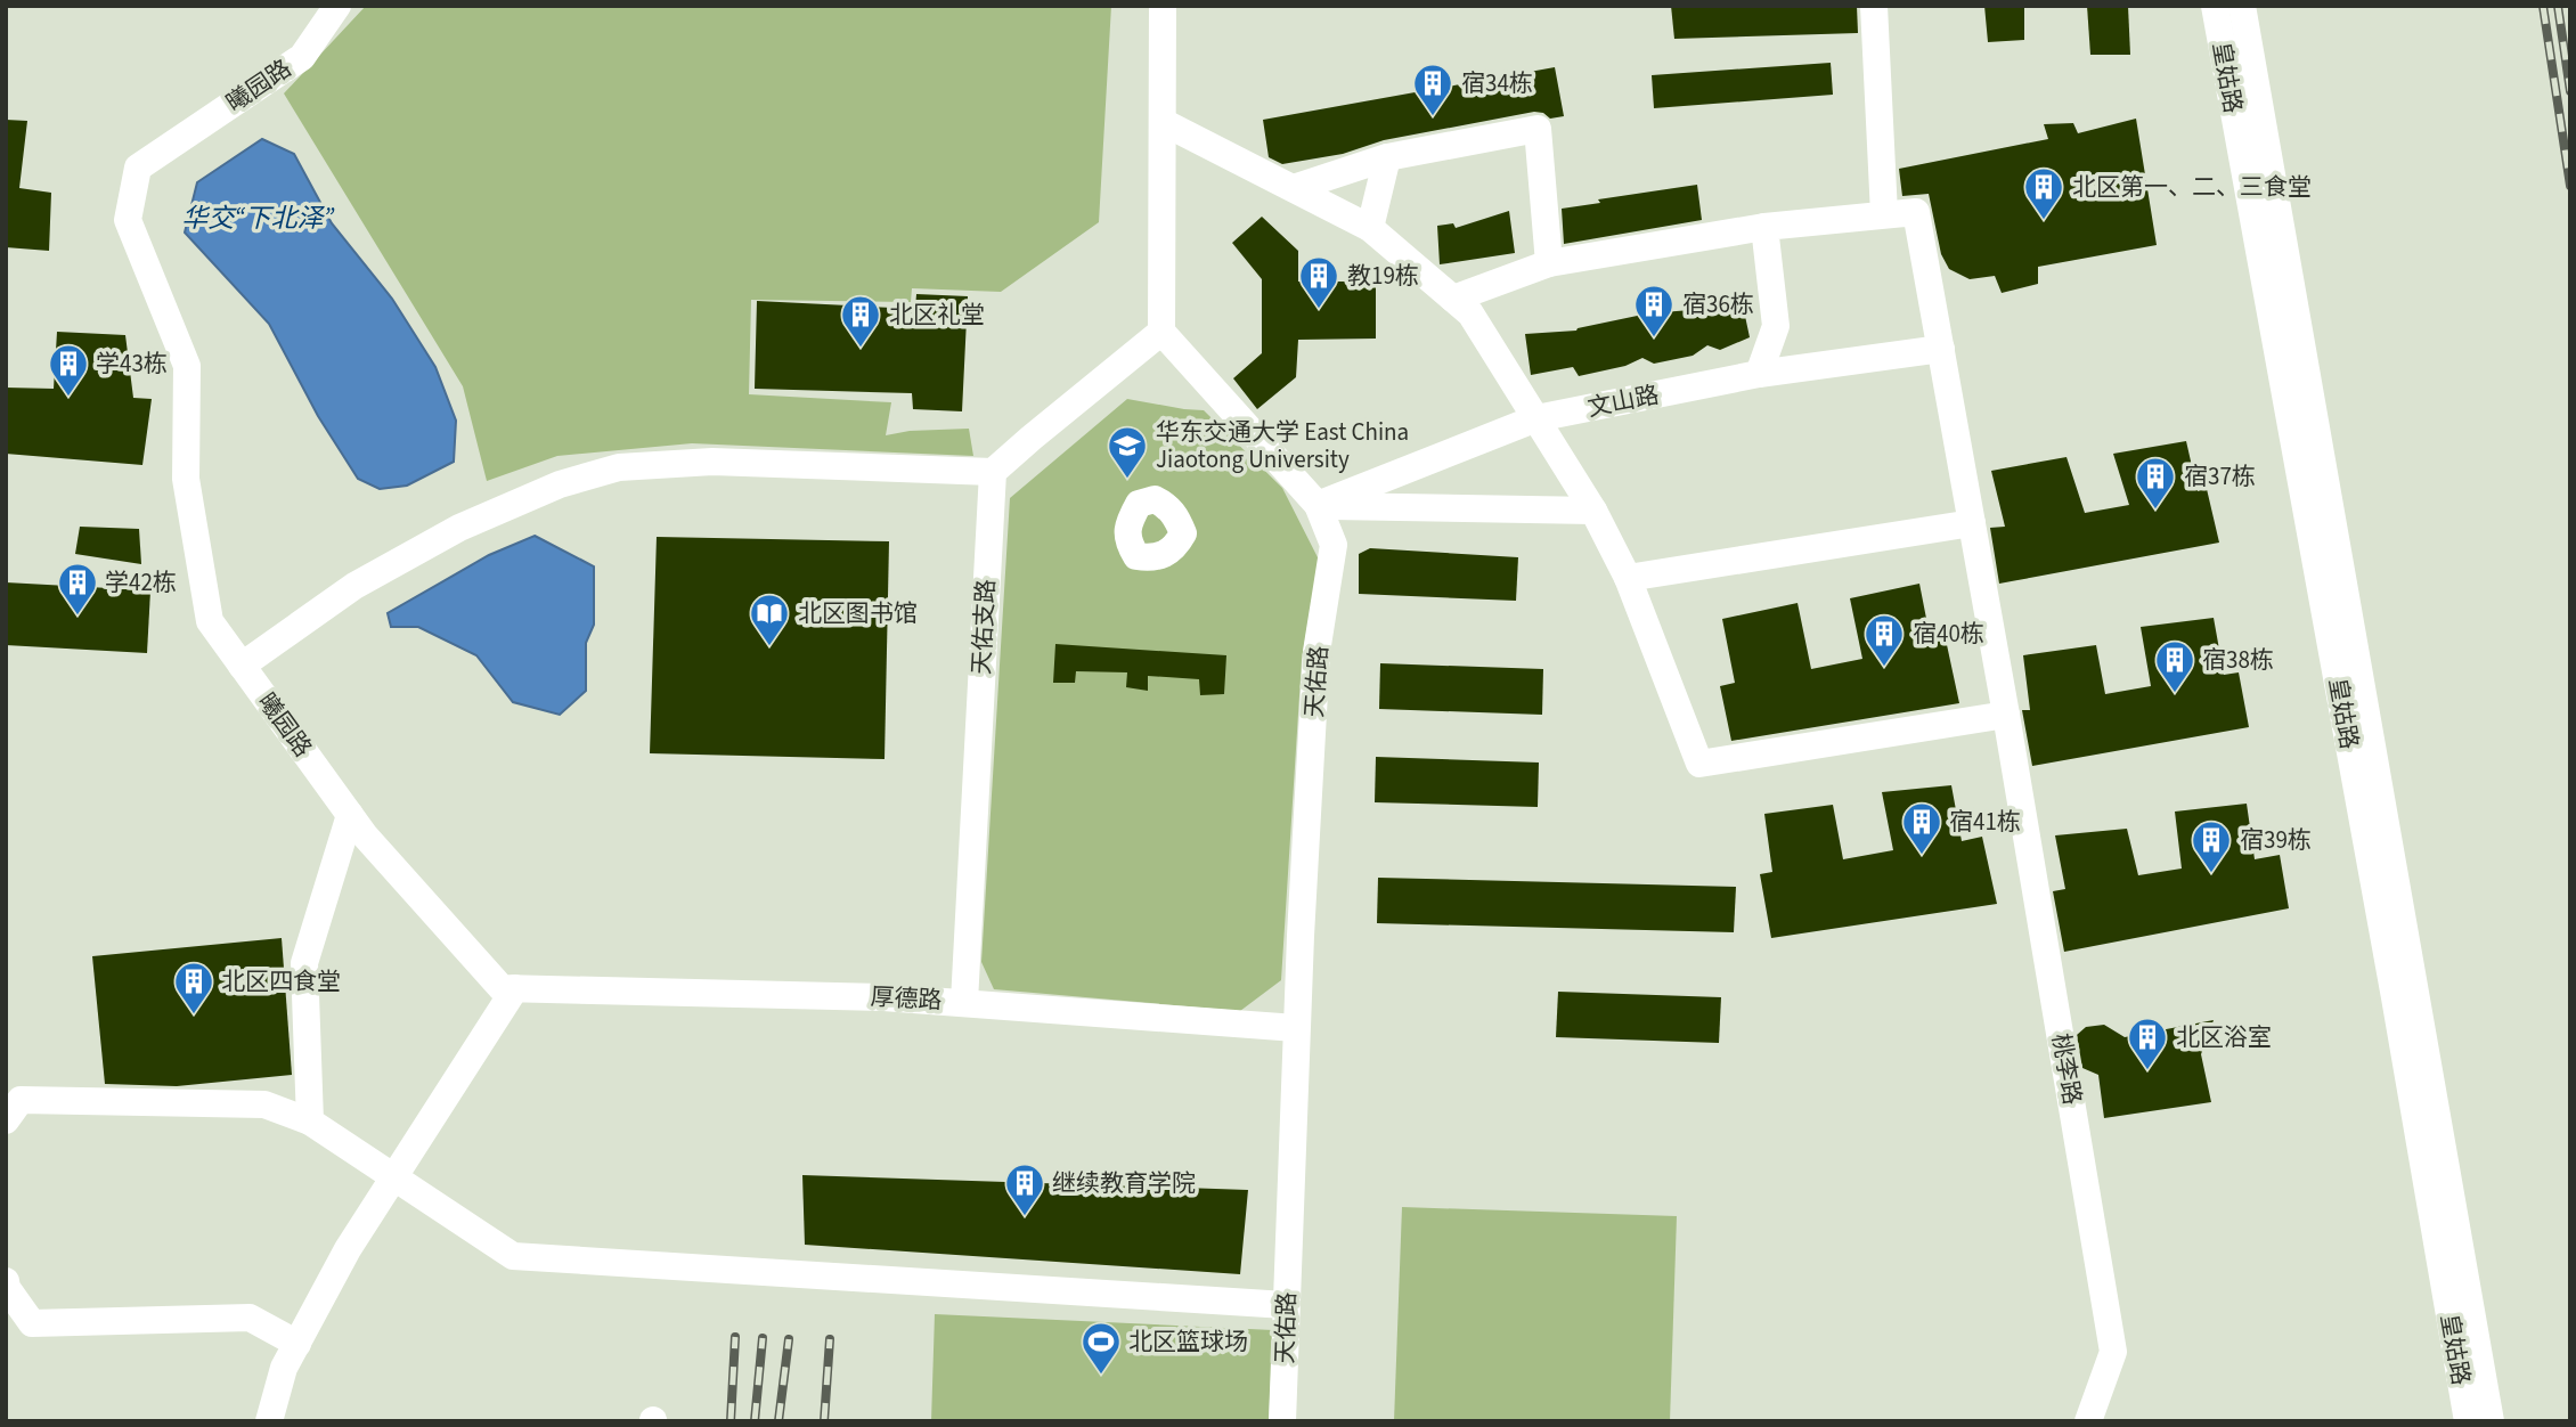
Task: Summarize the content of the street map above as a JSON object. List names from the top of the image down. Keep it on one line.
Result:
{"streets":{"street":["皇姑路","曦园路","文山路","天佑支路","天佑路","厚德路","桃李路"]},"crossings":[["曦园路","厚德路"],["文山路","天佑路"],["文山路","桃李路"],["天佑支路","厚德路"],["天佑路","厚德路"]],"water":["华交“下北泽”"],"places":{"building":["宿34栋","北区第一、二、三食堂","教19栋","宿36栋","北区礼堂","学43栋","宿37栋","学42栋","宿40栋","宿38栋","宿41栋","宿39栋","北区四食堂","北区浴室","继续教育学院"],"school or university":["华东交通大学 East China Jiaotong University"],"library":["北区图书馆"],"sports":["北区篮球场"]}}
